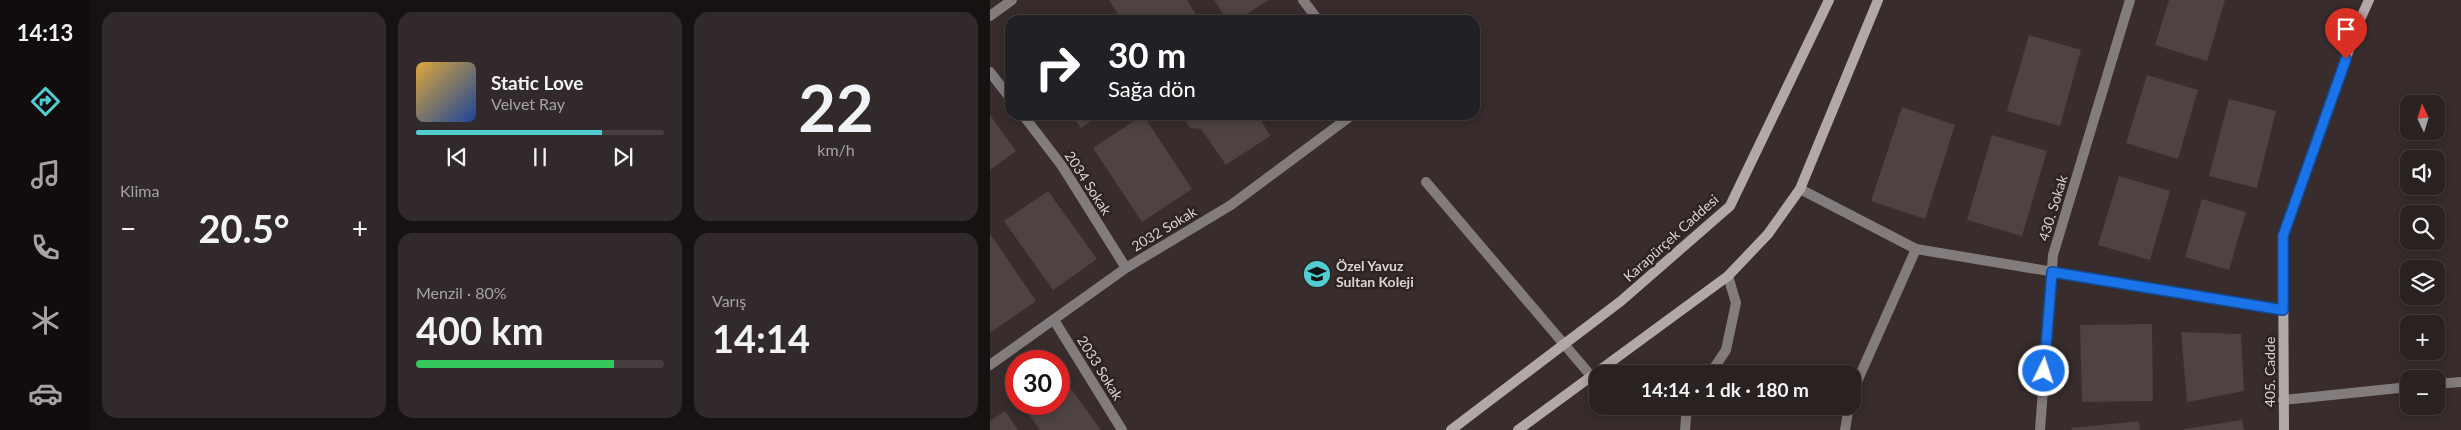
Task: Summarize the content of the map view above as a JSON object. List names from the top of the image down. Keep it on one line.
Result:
{"streets":{"main road":["Karapürçek Caddesi","405. Cadde"],"street":["2034 Sokak","430. Sokak","2032 Sokak","2033 Sokak"]},"crossings":[["2034 Sokak","2032 Sokak"],["2032 Sokak","2033 Sokak"]],"places":{"school or university":["Özel Yavuz Sultan Koleji"]},"north":"top","page":{"tabs":"14:13","tile":["Klima",["22","km/h"],["Menzil · 80%","400 km"],["Varış","14:14"]],"turn":["30 m","Sağa dön"],"song":["Static Love","Velvet Ray"],"map_buttons":["+","−"],"heat":["−","20.5°","+"],"limit":"30","trip":"14:14 · 1 dk · 180 m"}}
